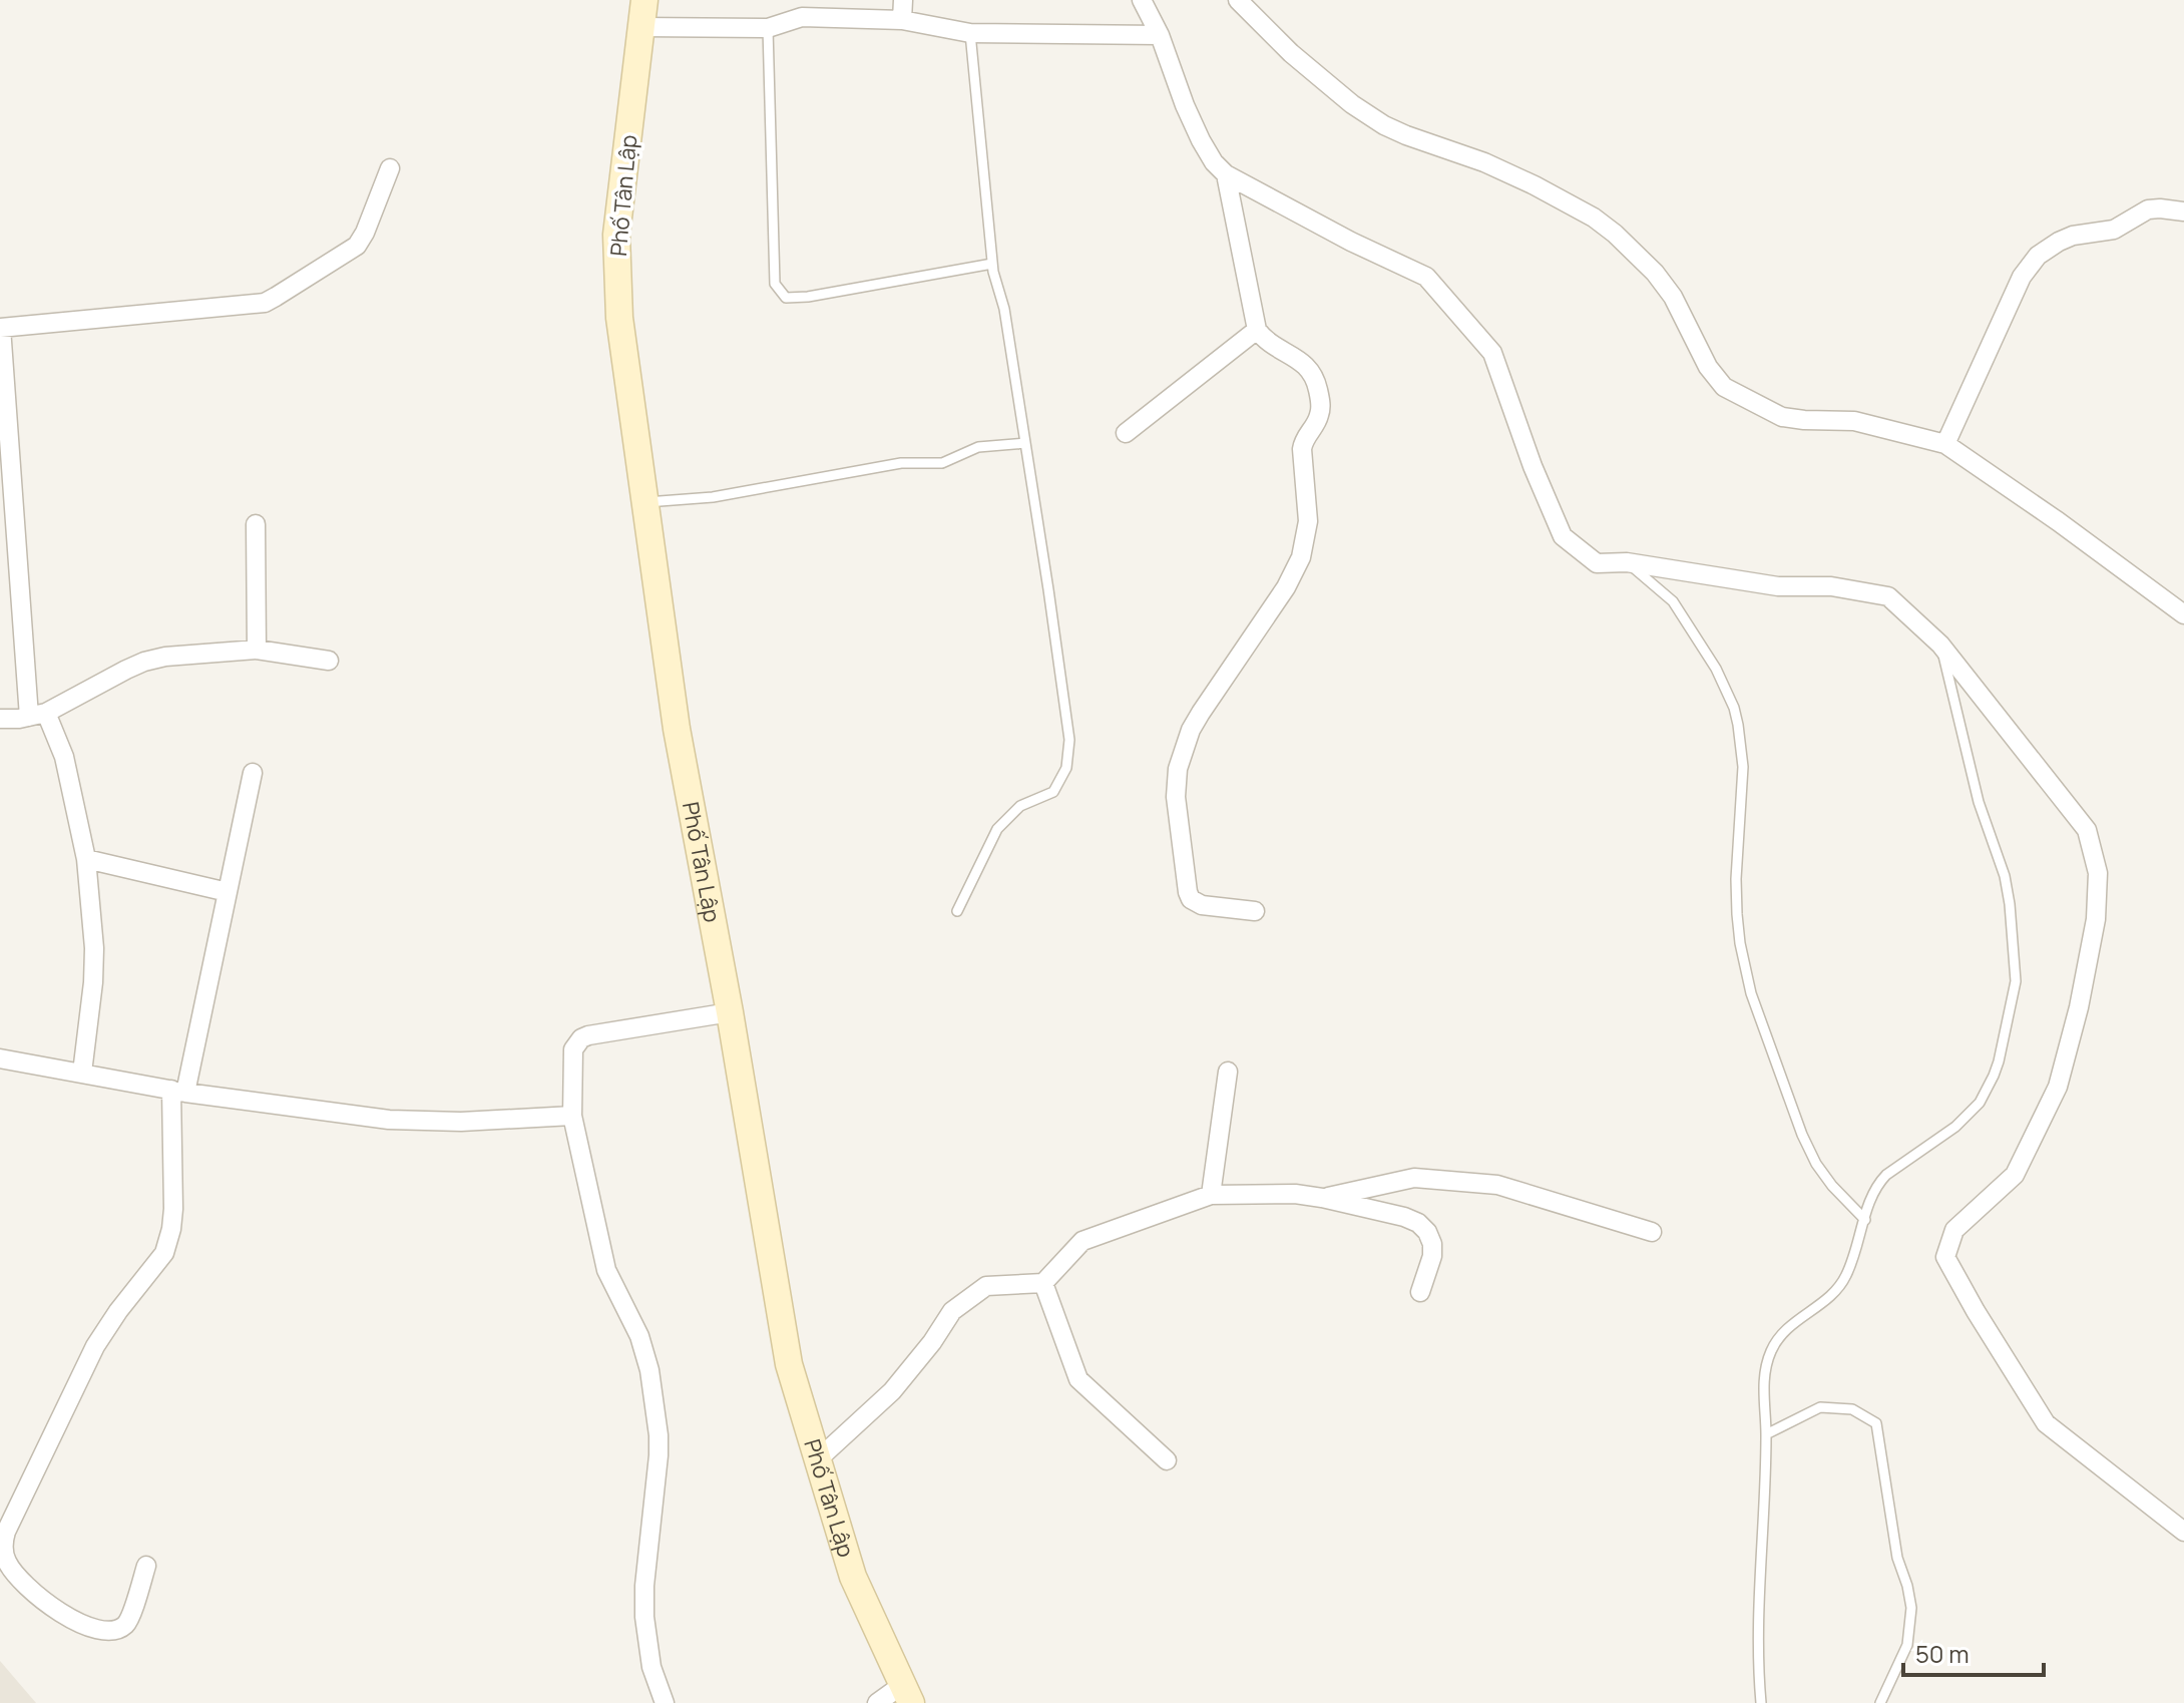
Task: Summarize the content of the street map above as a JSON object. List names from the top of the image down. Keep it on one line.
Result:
{"streets":{"main road":["Phố Tân Lập"]},"scale_bar":"50 m"}
